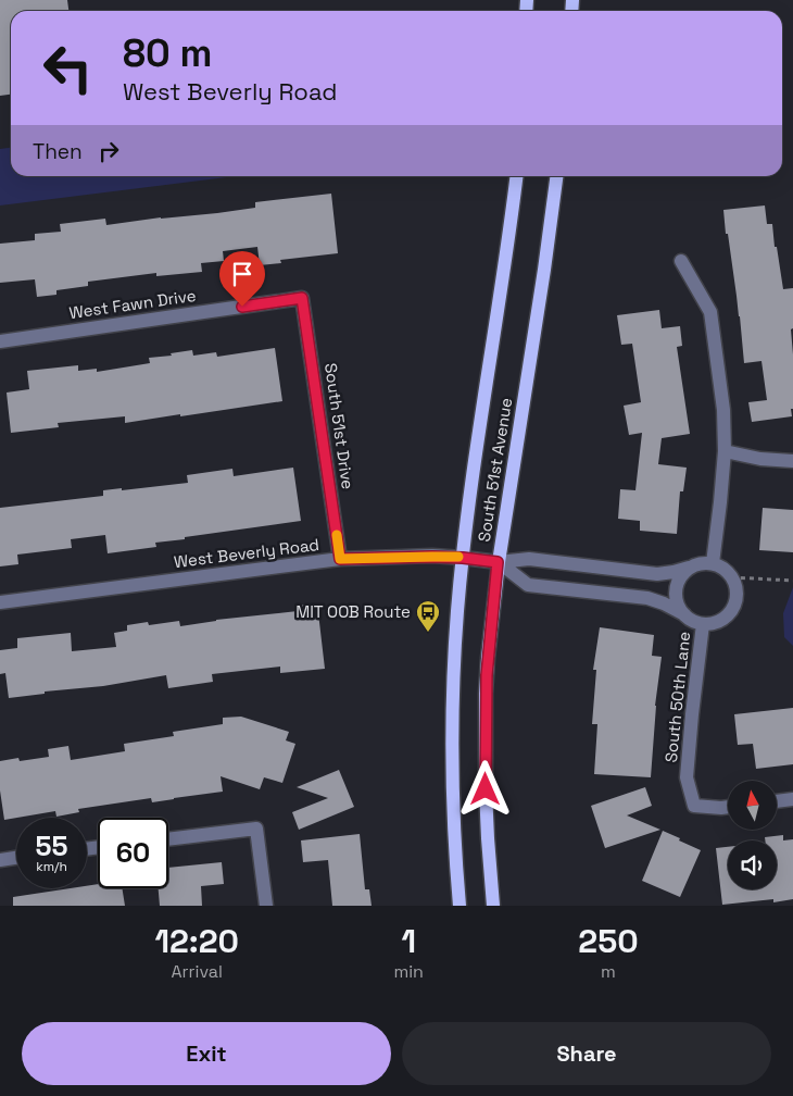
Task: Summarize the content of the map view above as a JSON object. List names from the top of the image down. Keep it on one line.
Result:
{"streets":{"main road":["South 51st Avenue"],"street":["West Fawn Drive","South 51st Drive","West Beverly Road","South 50th Lane"]},"crossings":[["West Fawn Drive","South 51st Drive"],["South 51st Drive","West Beverly Road"],["South 51st Avenue","West Beverly Road"],["West Beverly Road","South 50th Lane"]],"places":{"bus stop":["MIT OOB Route"]},"north":"top","page":{"turn":["80 m","West Beverly Road"],"then":"Then","speed":"55 km/h","limit":"60","eta":["12:20","Arrival","1","min","250","m"],"buttons":["Exit","Share"]}}
